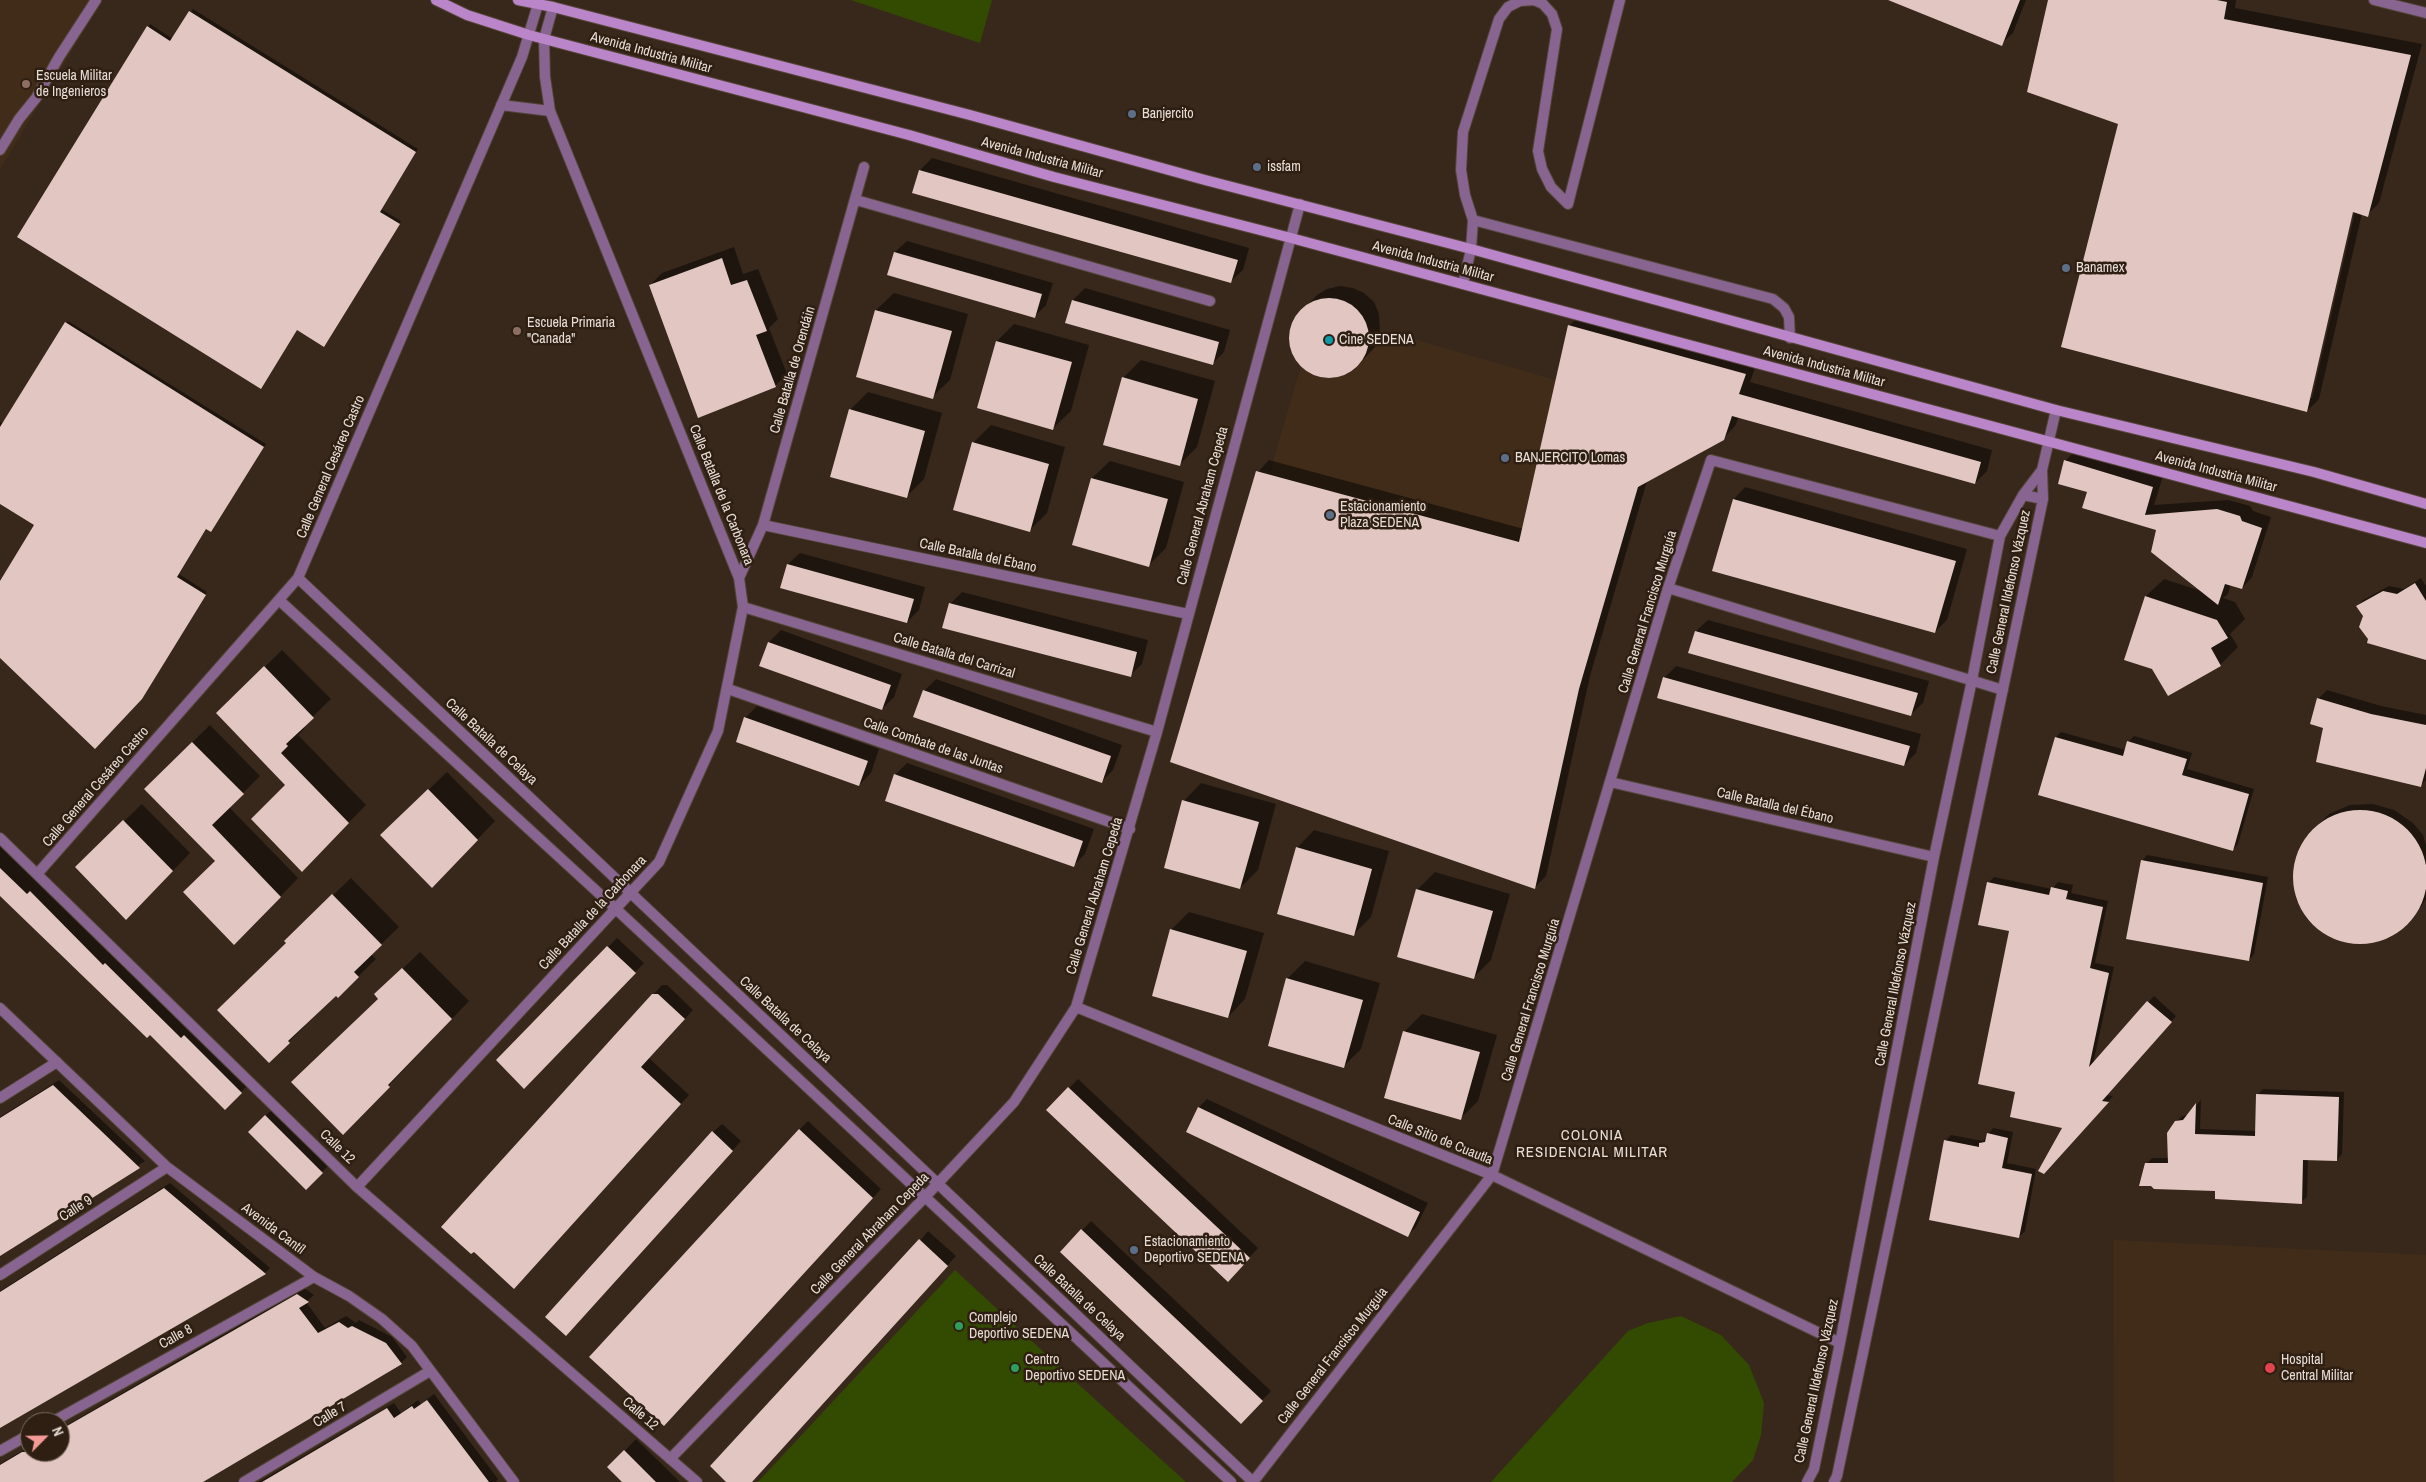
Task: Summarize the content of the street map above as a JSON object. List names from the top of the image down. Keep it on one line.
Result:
{"streets":{"main road":["Avenida Industria Militar"],"street":["Calle Batalla de Orendáin","Calle General Cesáreo Castro","Calle Batalla de la Carbonara","Calle General Abraham Cepeda","Calle Batalla del Ébano","Calle General Ildefonso Vázquez","Calle General Francisco Murguía","Calle Batalla del Carrizal","Calle Batalla de Celaya","Calle Combate de las Juntas","Calle Sitio de Cuautla","Calle 12","Calle 9","Avenida Cantíl","Calle 8","Calle 7"]},"crossings":[["Avenida Industria Militar","Calle General Cesáreo Castro"],["Avenida Industria Militar","Calle Batalla de la Carbonara"],["Avenida Industria Militar","Calle General Abraham Cepeda"],["Avenida Industria Militar","Calle General Ildefonso Vázquez"],["Calle Batalla de Orendáin","Calle Batalla de la Carbonara"],["Calle Batalla de Orendáin","Calle Batalla del Ébano"],["Calle General Cesáreo Castro","Calle Batalla de Celaya"],["Calle General Cesáreo Castro","Calle 12"],["Calle Batalla de la Carbonara","Calle Batalla del Carrizal"],["Calle Batalla de la Carbonara","Calle Batalla de Celaya"],["Calle Batalla de la Carbonara","Calle Combate de las Juntas"],["Calle Batalla de la Carbonara","Calle 12"],["Calle General Abraham Cepeda","Calle Batalla del Ébano"],["Calle General Abraham Cepeda","Calle Batalla del Carrizal"],["Calle General Abraham Cepeda","Calle Batalla de Celaya"],["Calle General Abraham Cepeda","Calle Combate de las Juntas"],["Calle General Abraham Cepeda","Calle Sitio de Cuautla"],["Calle General Abraham Cepeda","Calle 12"],["Calle Batalla del Ébano","Calle General Ildefonso Vázquez"],["Calle Batalla del Ébano","Calle General Francisco Murguía"],["Calle General Ildefonso Vázquez","Calle General Francisco Murguía"],["Calle General Ildefonso Vázquez","Calle Sitio de Cuautla"],["Calle General Francisco Murguía","Calle Batalla de Celaya"],["Calle General Francisco Murguía","Calle Sitio de Cuautla"],["Calle 9","Avenida Cantíl"],["Avenida Cantíl","Calle 8"],["Avenida Cantíl","Calle 7"]],"districts":["COLONIA RESIDENCIAL MILITAR"],"places":["Escuela Militar de Ingenieros","Banjercito","issfam","Banamex","Escuela Primaria \"Canada\"","Cine SEDENA","BANJERCITO Lomas","Estacionamiento Plaza SEDENA","Estacionamiento Deportivo SEDENA","Complejo Deportivo SEDENA","Centro Deportivo SEDENA","Hospital Central Militar"],"north":"top right"}
